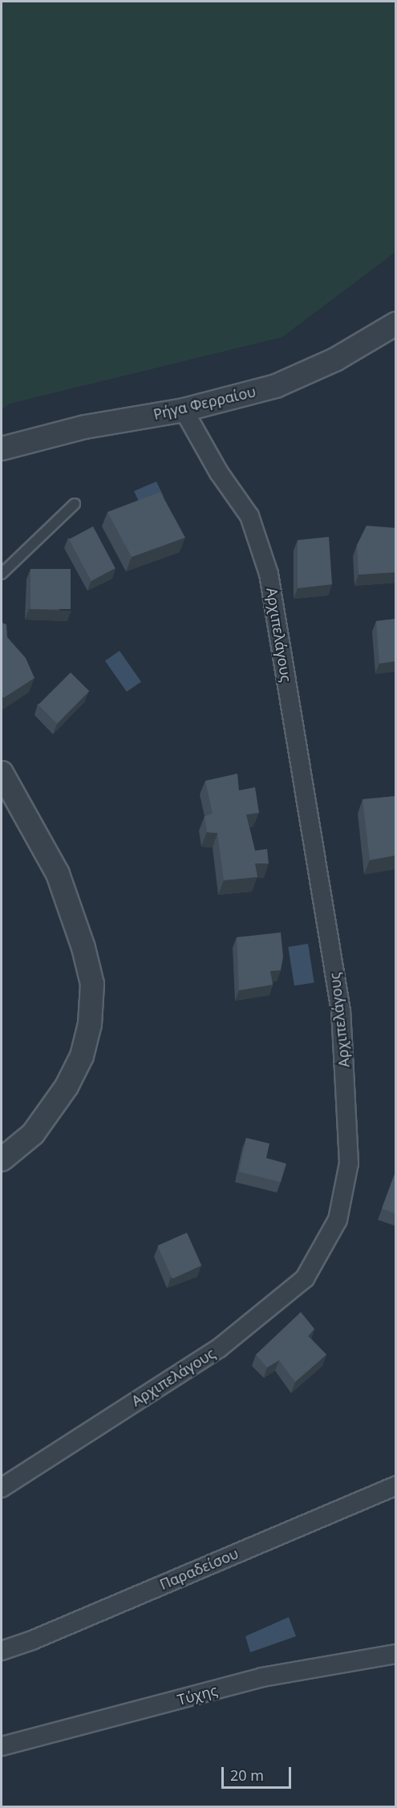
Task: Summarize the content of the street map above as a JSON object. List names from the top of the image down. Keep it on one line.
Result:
{"streets":{"street":["Ρήγα Φερραίου","Αρχιπελάγους","Παραδείσου","Τύχης"]},"crossings":[["Ρήγα Φερραίου","Αρχιπελάγους"]],"scale_bar":"20 m"}
